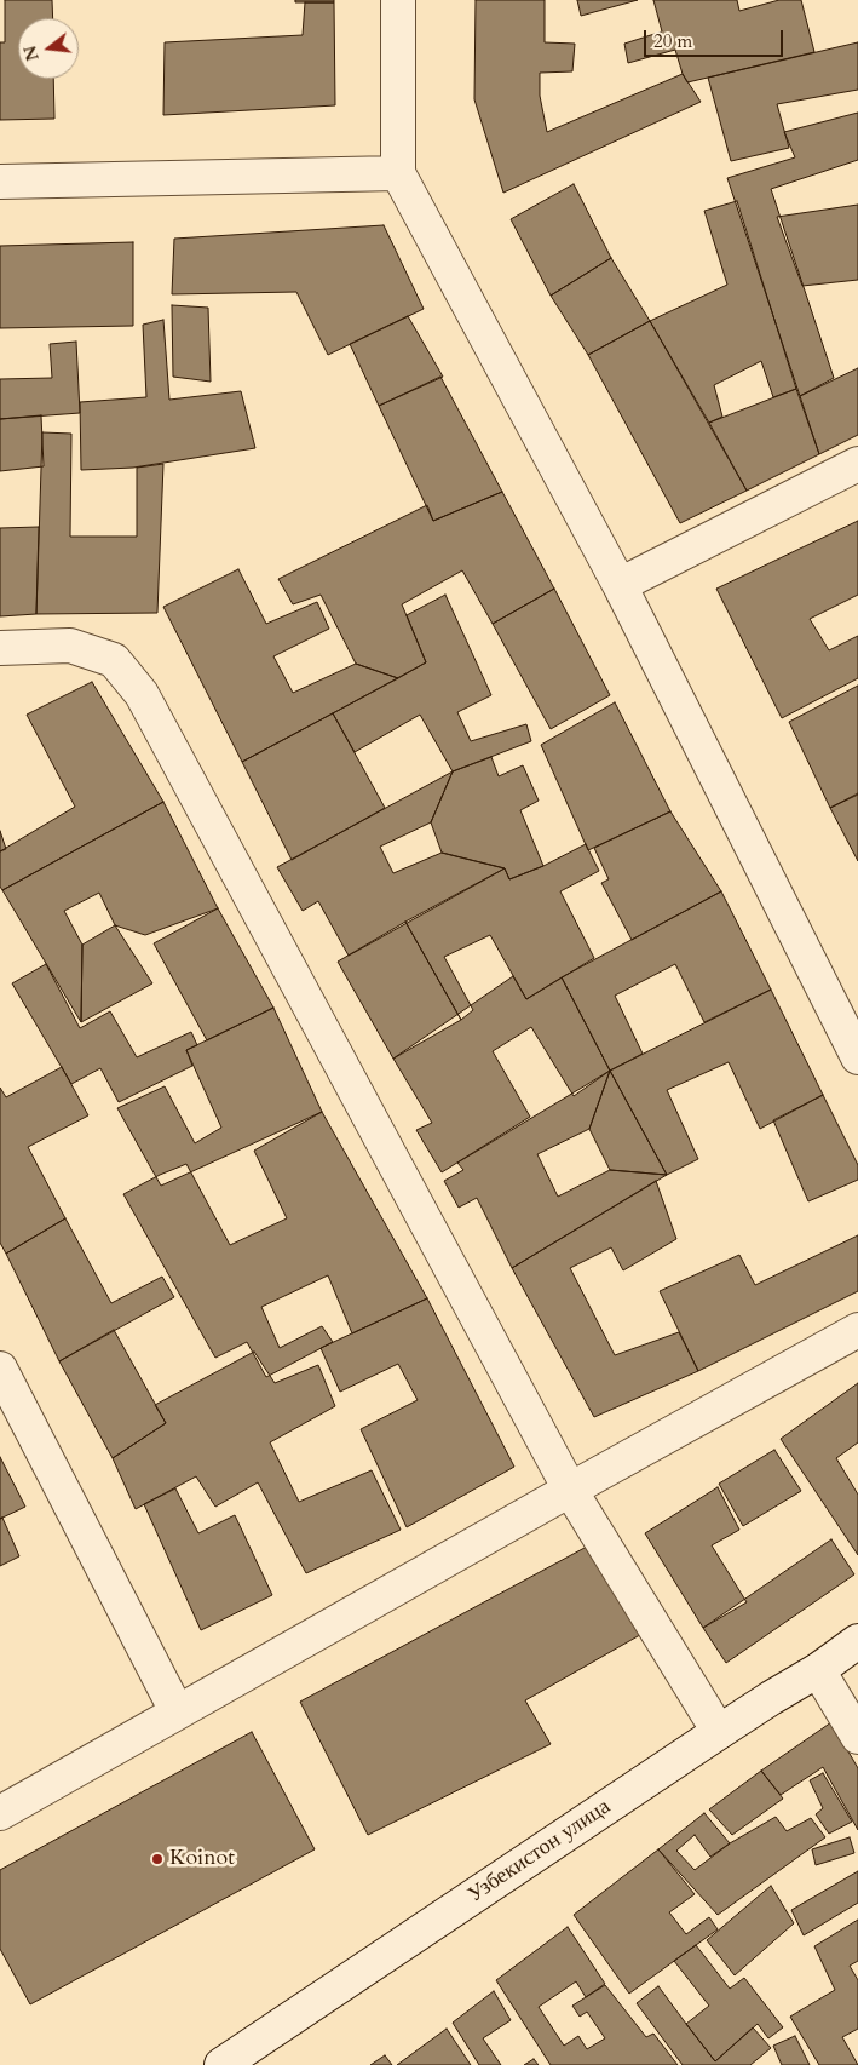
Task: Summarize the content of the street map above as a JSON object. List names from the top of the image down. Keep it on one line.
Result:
{"streets":{"street":["Узбекистон улица"]},"places":["Koinot"],"scale_bar":"20 m","north":"left"}
